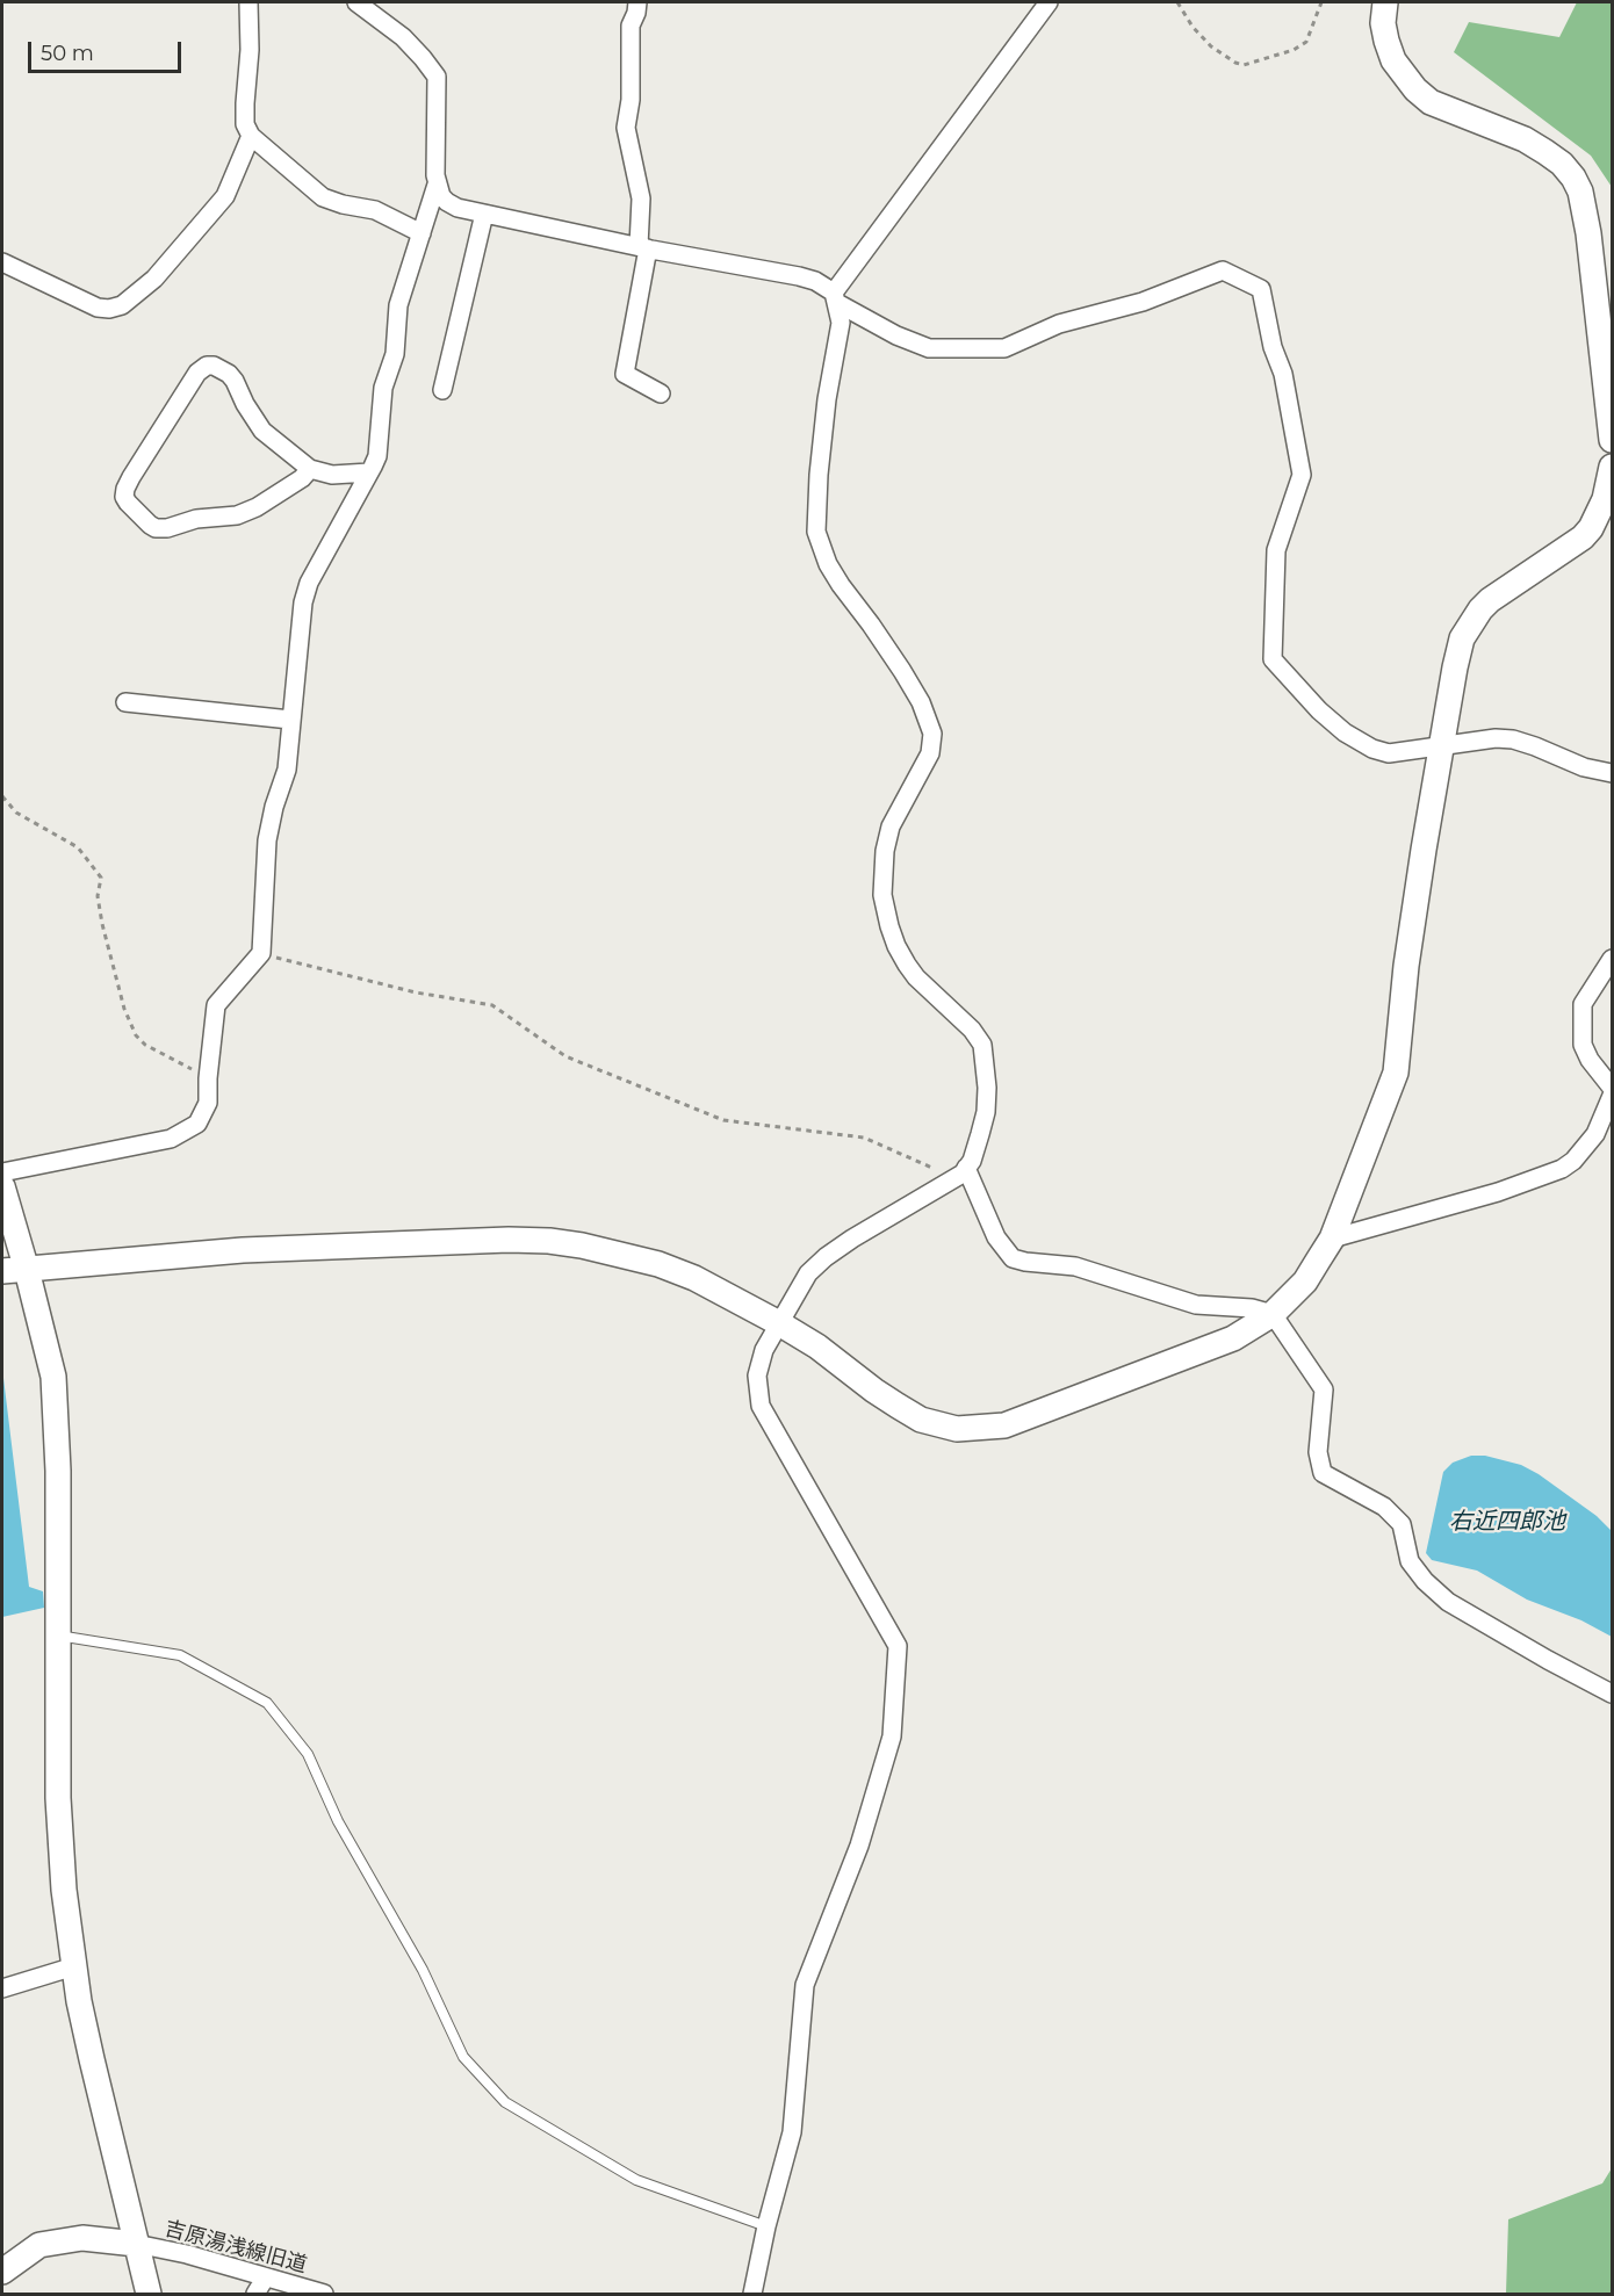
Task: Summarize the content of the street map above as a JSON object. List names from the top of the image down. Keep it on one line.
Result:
{"streets":{"street":["吉原湯浅線旧道"]},"water":["右近四郎池"],"scale_bar":"50 m"}
